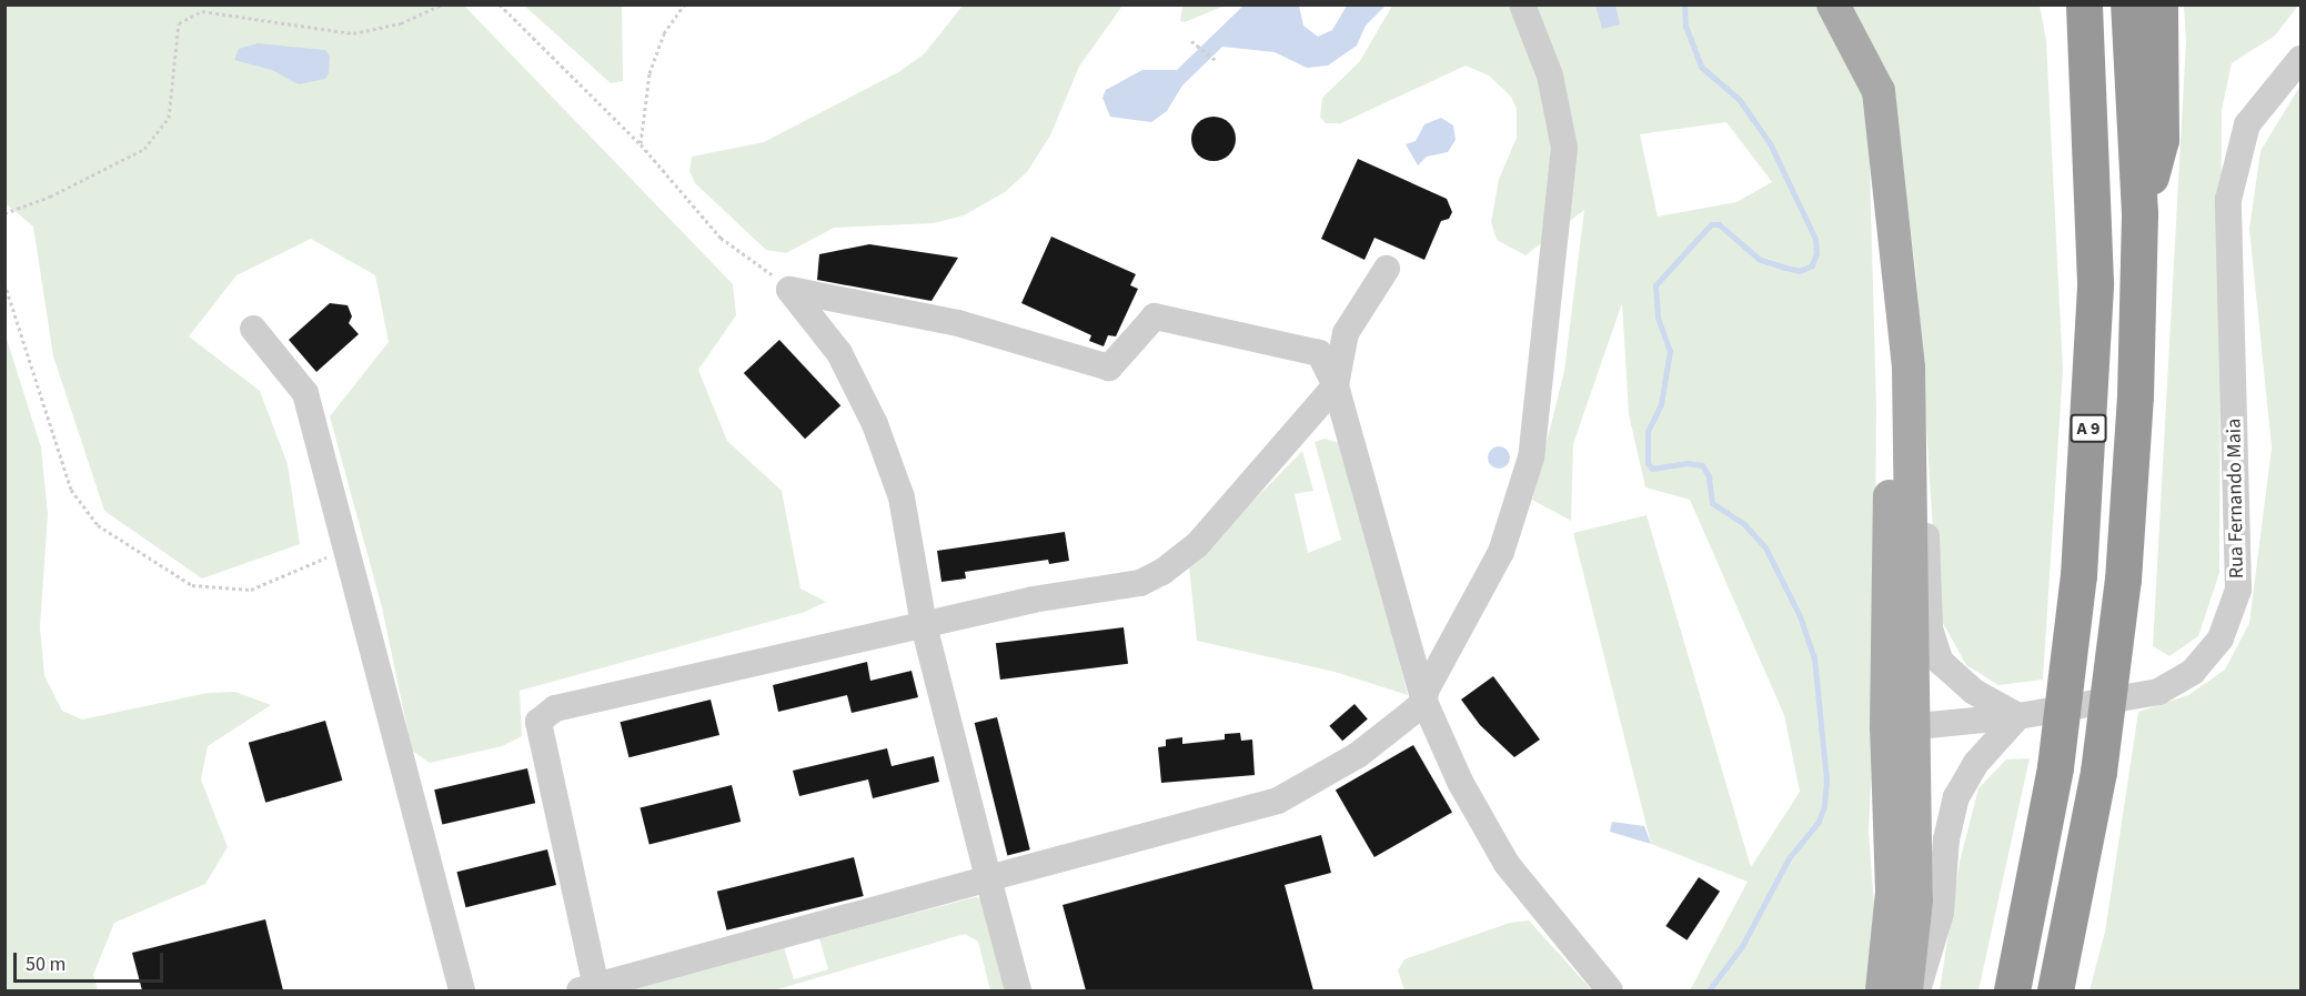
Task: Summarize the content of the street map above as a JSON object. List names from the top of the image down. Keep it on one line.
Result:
{"streets":{"highway":["A 9"],"street":["Rua Fernando Maia"]},"scale_bar":"50 m"}
